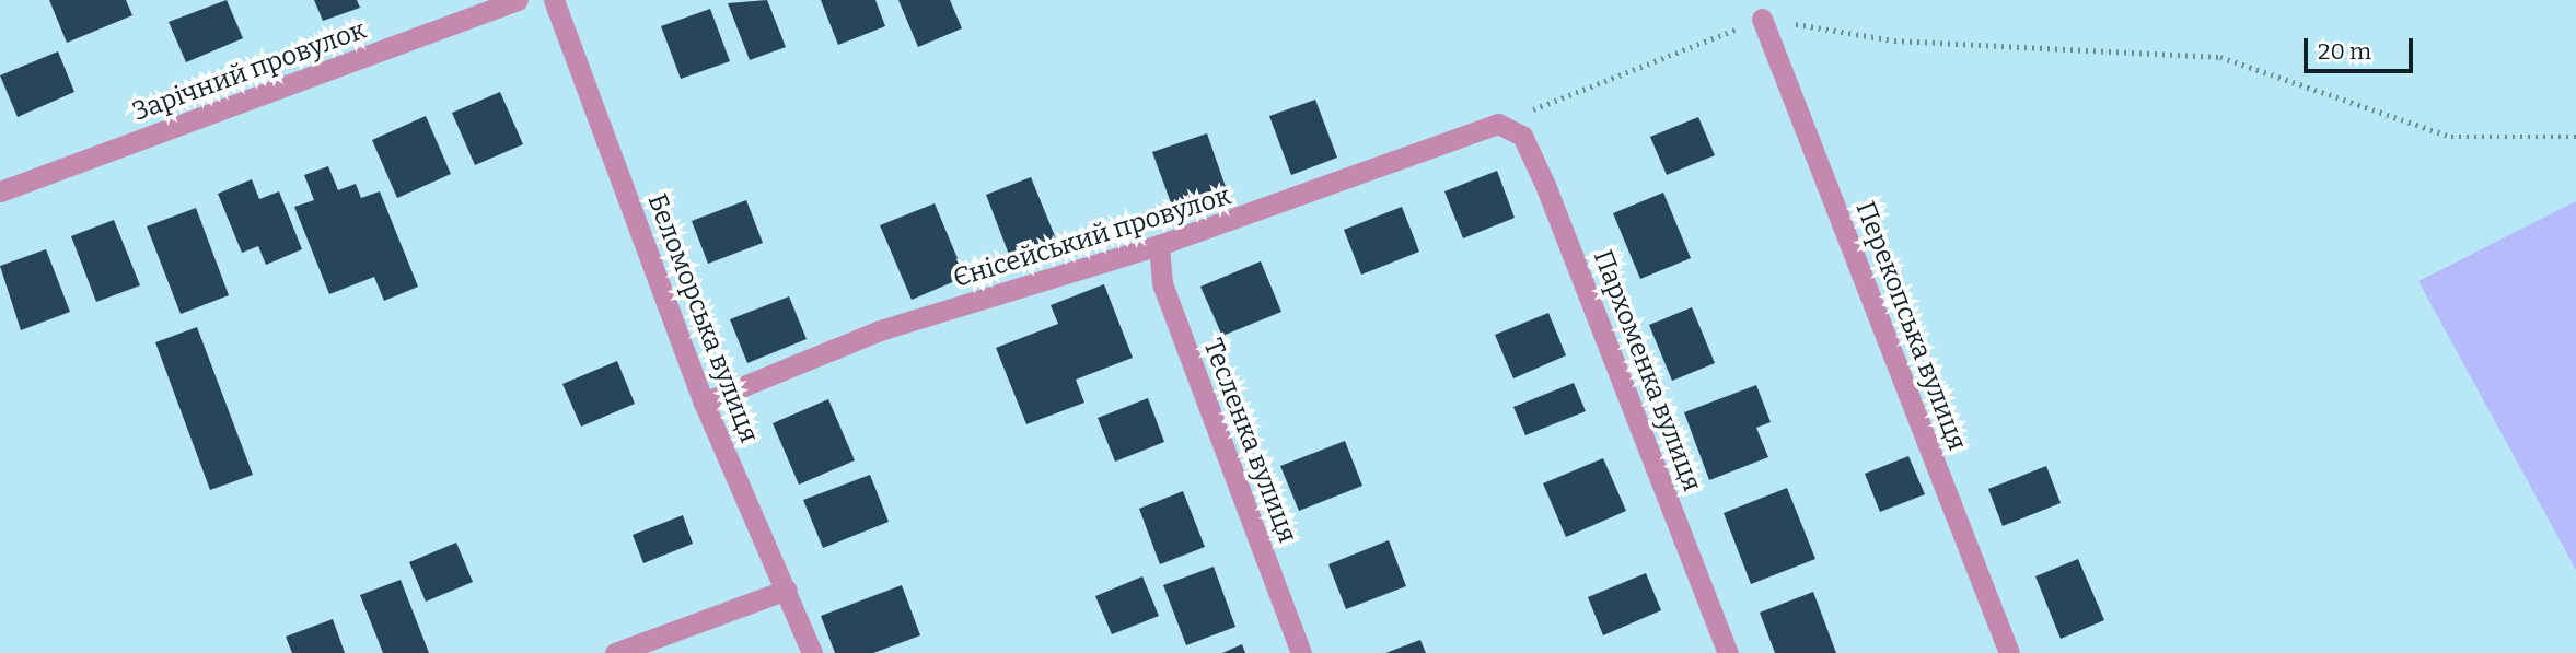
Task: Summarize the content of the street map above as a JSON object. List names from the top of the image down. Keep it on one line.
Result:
{"streets":{"street":["Зарічний провулок","Єнісейський провулок","Беломорська вулиця","Перекопська вулиця","Пархоменка вулиця","Тесленка вулиця"]},"crossings":[["Єнісейський провулок","Беломорська вулиця"],["Єнісейський провулок","Пархоменка вулиця"],["Єнісейський провулок","Тесленка вулиця"]],"scale_bar":"20 m"}
